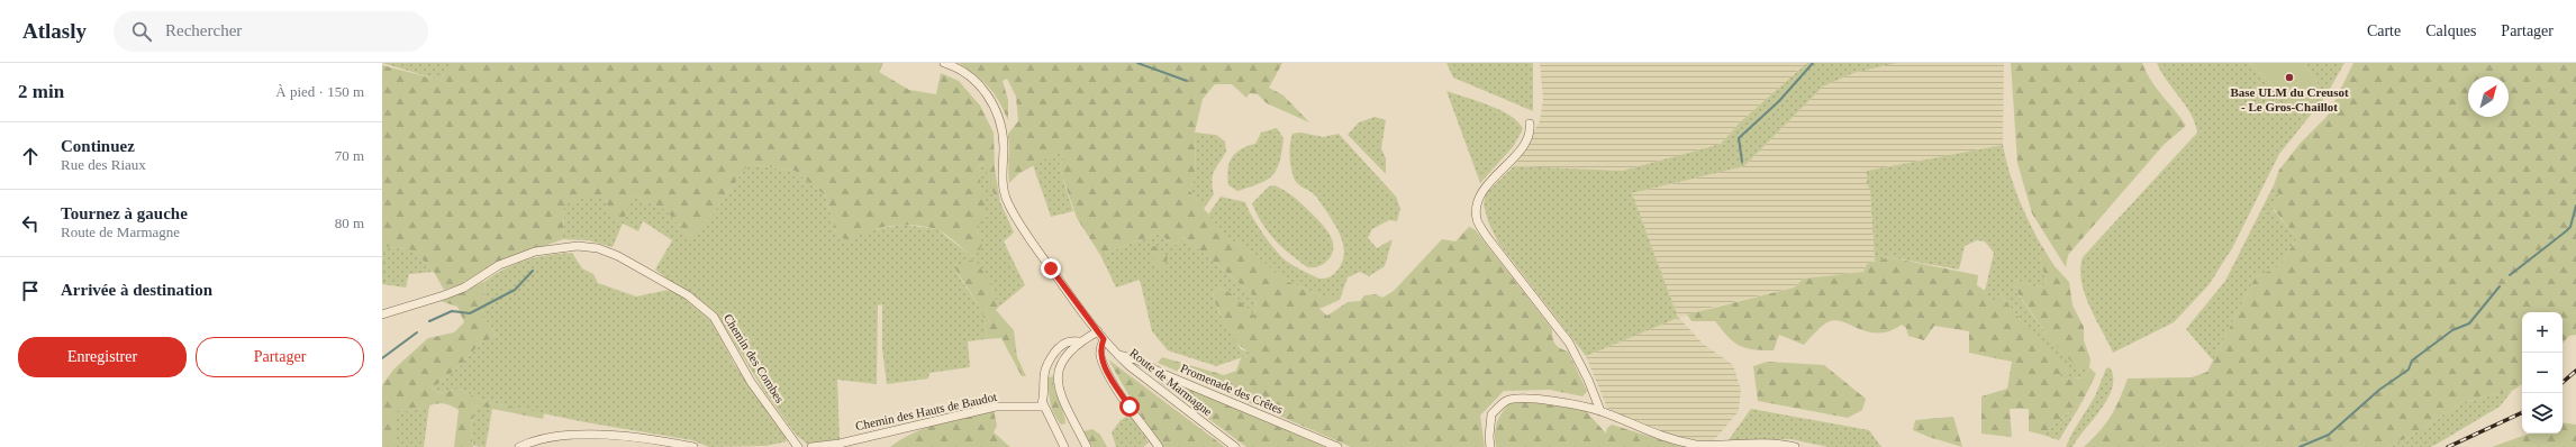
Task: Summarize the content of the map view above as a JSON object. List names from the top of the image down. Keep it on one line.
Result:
{"streets":{"street":["Chemin des Combes","Route de Marmagne","Promenade des Crêtes","Chemin des Hauts de Baudot"]},"crossings":[["Route de Marmagne","Promenade des Crêtes"]],"places":["Base ULM du Creusot - Le Gros-Chaillot"],"north":"top right","page":{"header":"Atlasly","search":"Rechercher","nav":["Carte","Calques","Partager"],"heading":["2 min","À pied · 150 m"],"list":[["Continuez","Rue des Riaux","70 m"],["Tournez à gauche","Route de Marmagne","80 m"],"Arrivée à destination"],"map_buttons":["+","−"],"buttons":["Enregistrer","Partager"]}}
